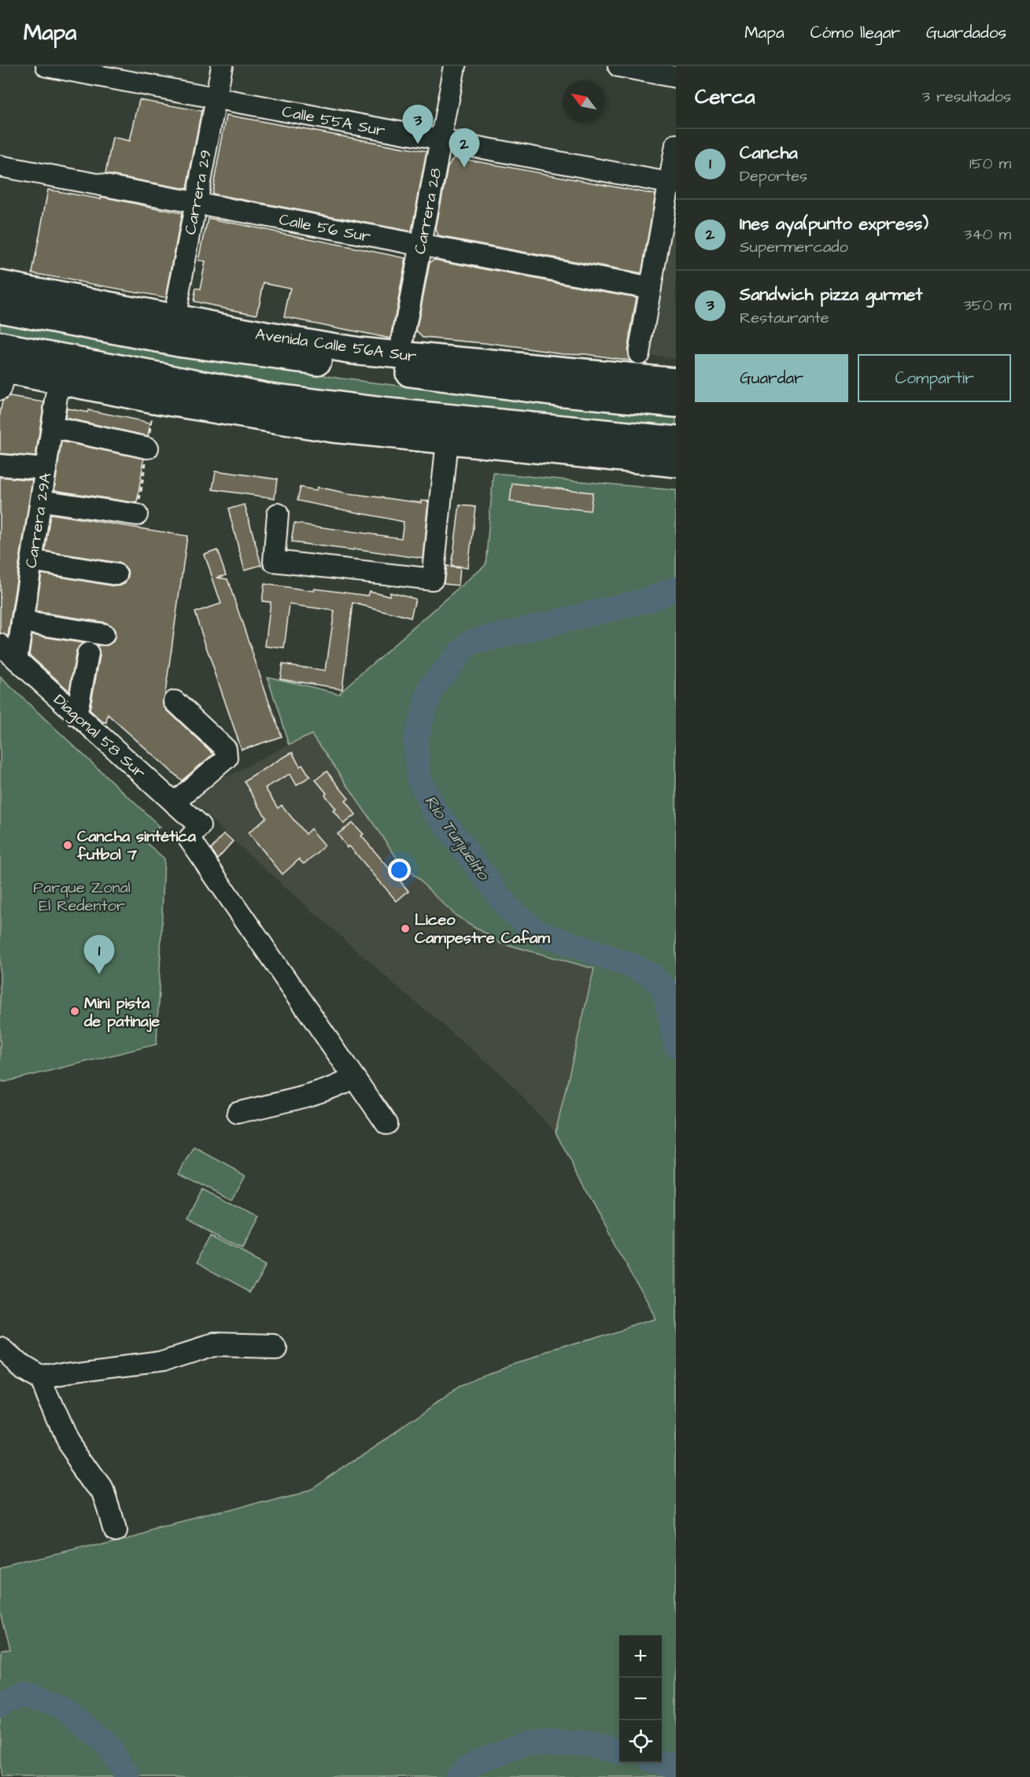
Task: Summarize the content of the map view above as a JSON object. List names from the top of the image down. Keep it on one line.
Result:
{"streets":{"highway":["Avenida Calle 56A Sur"],"street":["Calle 55A Sur","Carrera 29","Carrera 28","Calle 56 Sur","Carrera 29A","Diagonal 58 Sur"]},"crossings":[["Calle 55A Sur","Carrera 29"],["Calle 55A Sur","Carrera 28"],["Carrera 29","Calle 56 Sur"],["Carrera 29","Avenida Calle 56A Sur"],["Carrera 28","Calle 56 Sur"],["Carrera 28","Avenida Calle 56A Sur"],["Carrera 29A","Diagonal 58 Sur"]],"water":["Río Tunjuelito"],"parks":["Parque Zonal El Redentor"],"places":["Cancha sintética futbol 7","Liceo Campestre Cafam","Mini pista de patinaje"],"north":"top left","page":{"header":"Mapa","nav":["Mapa","Cómo llegar","Guardados"],"heading":["Cerca","3 resultados"],"pins":["3","2","1"],"list":[{"mark":"1","name":"Cancha","note":"Deportes","value":"150 m"},{"mark":"2","name":"Ines aya(punto express)","note":"Supermercado","value":"340 m"},{"mark":"3","name":"Sandwich pizza gurmet","note":"Restaurante","value":"350 m"}],"buttons":["Guardar","Compartir"],"map_buttons":["+","−"]}}
